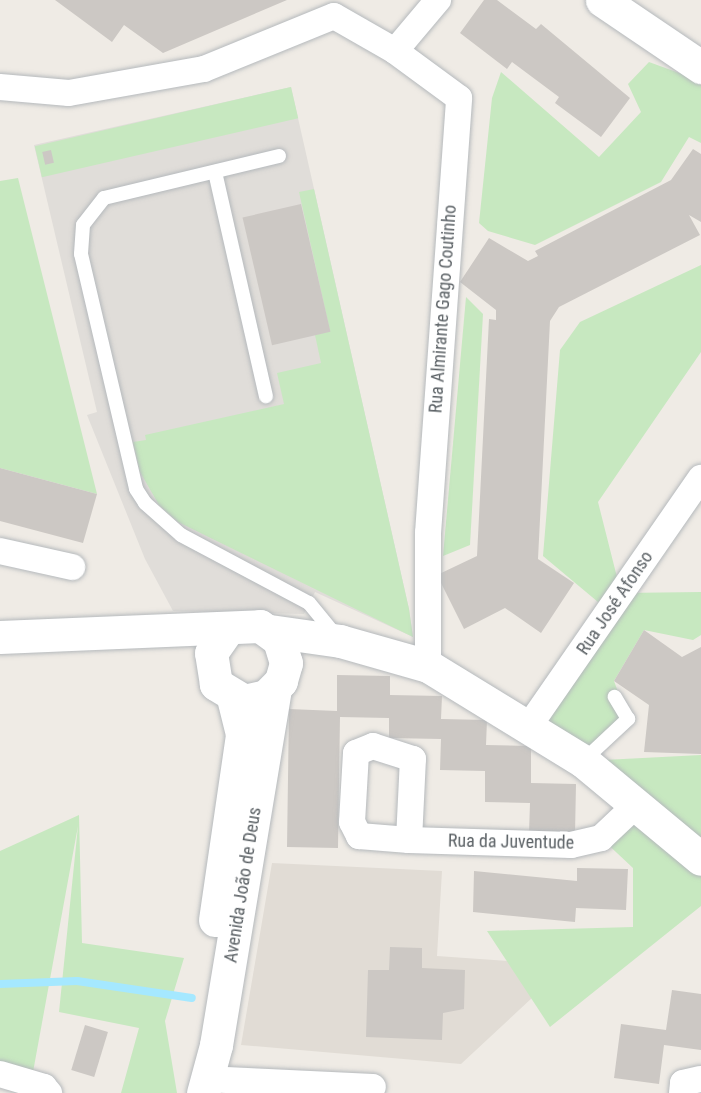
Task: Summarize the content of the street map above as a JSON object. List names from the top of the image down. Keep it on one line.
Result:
{"streets":{"street":["Rua Almirante Gago Coutinho","Rua José Afonso","Rua da Juventude","Avenida João de Deus"]}}
